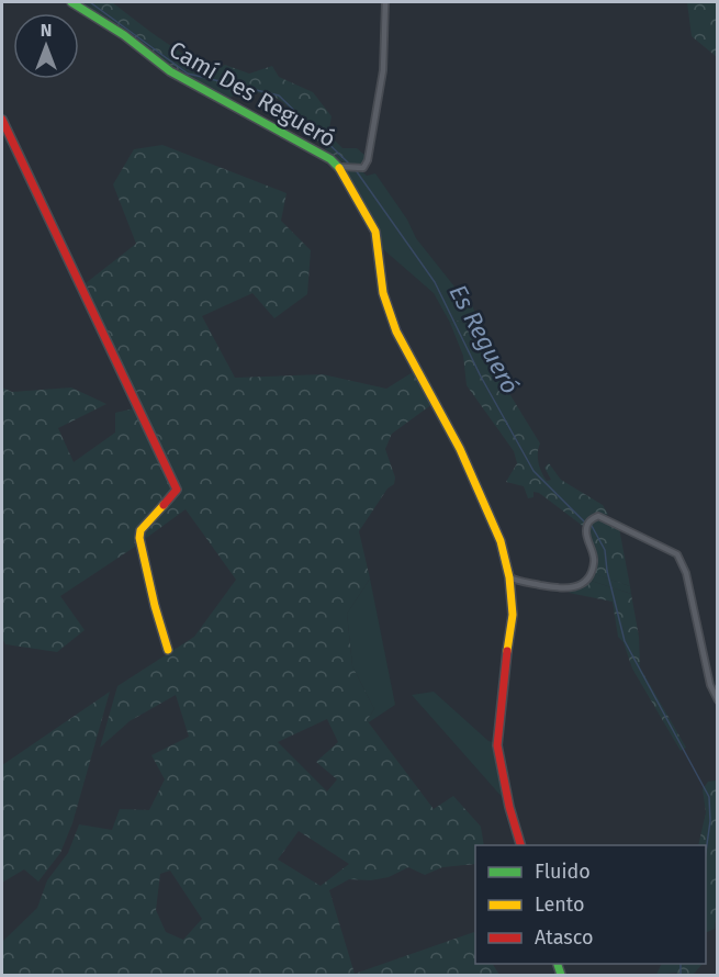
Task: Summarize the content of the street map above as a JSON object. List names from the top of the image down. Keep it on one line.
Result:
{"streets":{"street":["Camí Des Regueró"]},"water":["Es Regueró"],"legend":["Fluido","Lento","Atasco"],"north":"top"}
